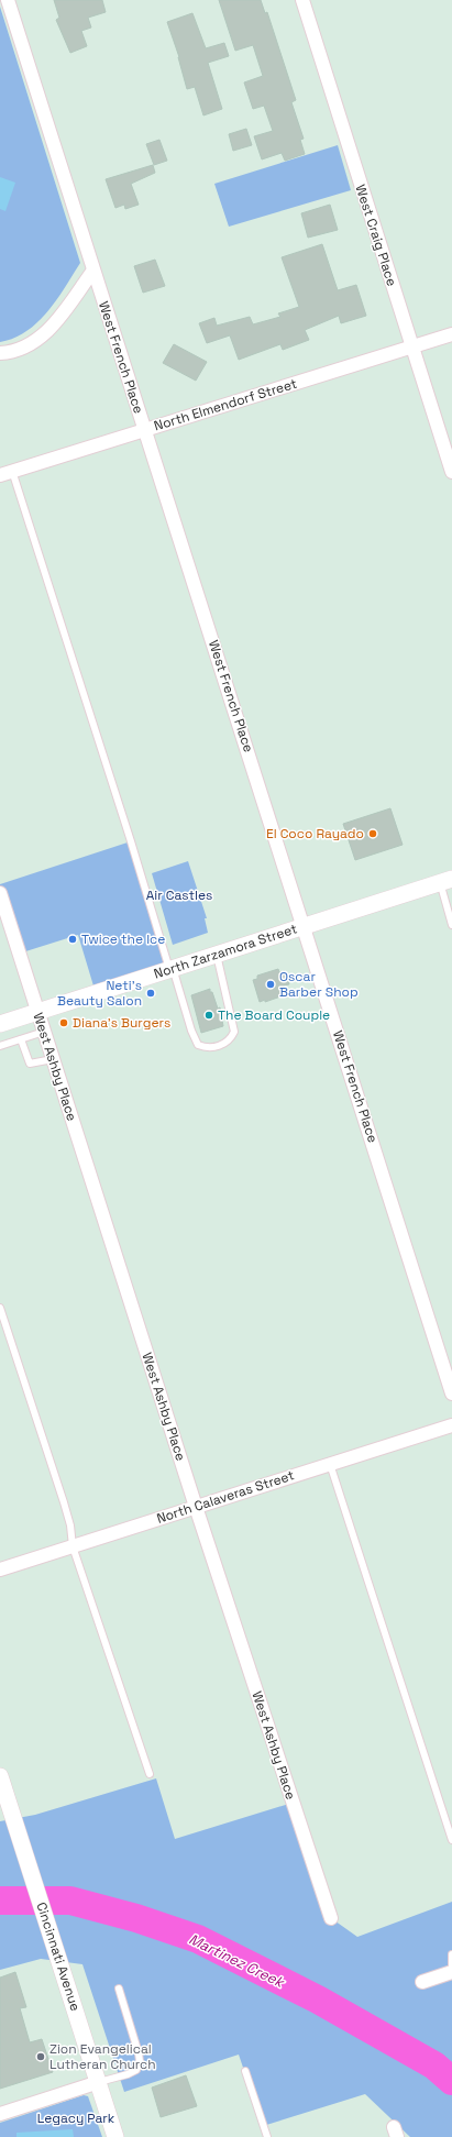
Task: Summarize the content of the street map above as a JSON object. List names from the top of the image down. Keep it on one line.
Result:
{"streets":{"street":["West Craig Place","West French Place","North Elmendorf Street","North Zarzamora Street","West Ashby Place","North Calaveras Street","Cincinnati Avenue"]},"crossings":[["West Craig Place","North Elmendorf Street"],["West French Place","North Elmendorf Street"],["West French Place","North Zarzamora Street"],["North Zarzamora Street","West Ashby Place"],["West Ashby Place","North Calaveras Street"]],"water":["Martinez Creek"],"parks":["Air Castles","Legacy Park"],"places":["El Coco Rayado","Twice the Ice","Oscar Barber Shop","Neti's Beauty Salon","The Board Couple","Diana's Burgers","Zion Evangelical Lutheran Church"]}
